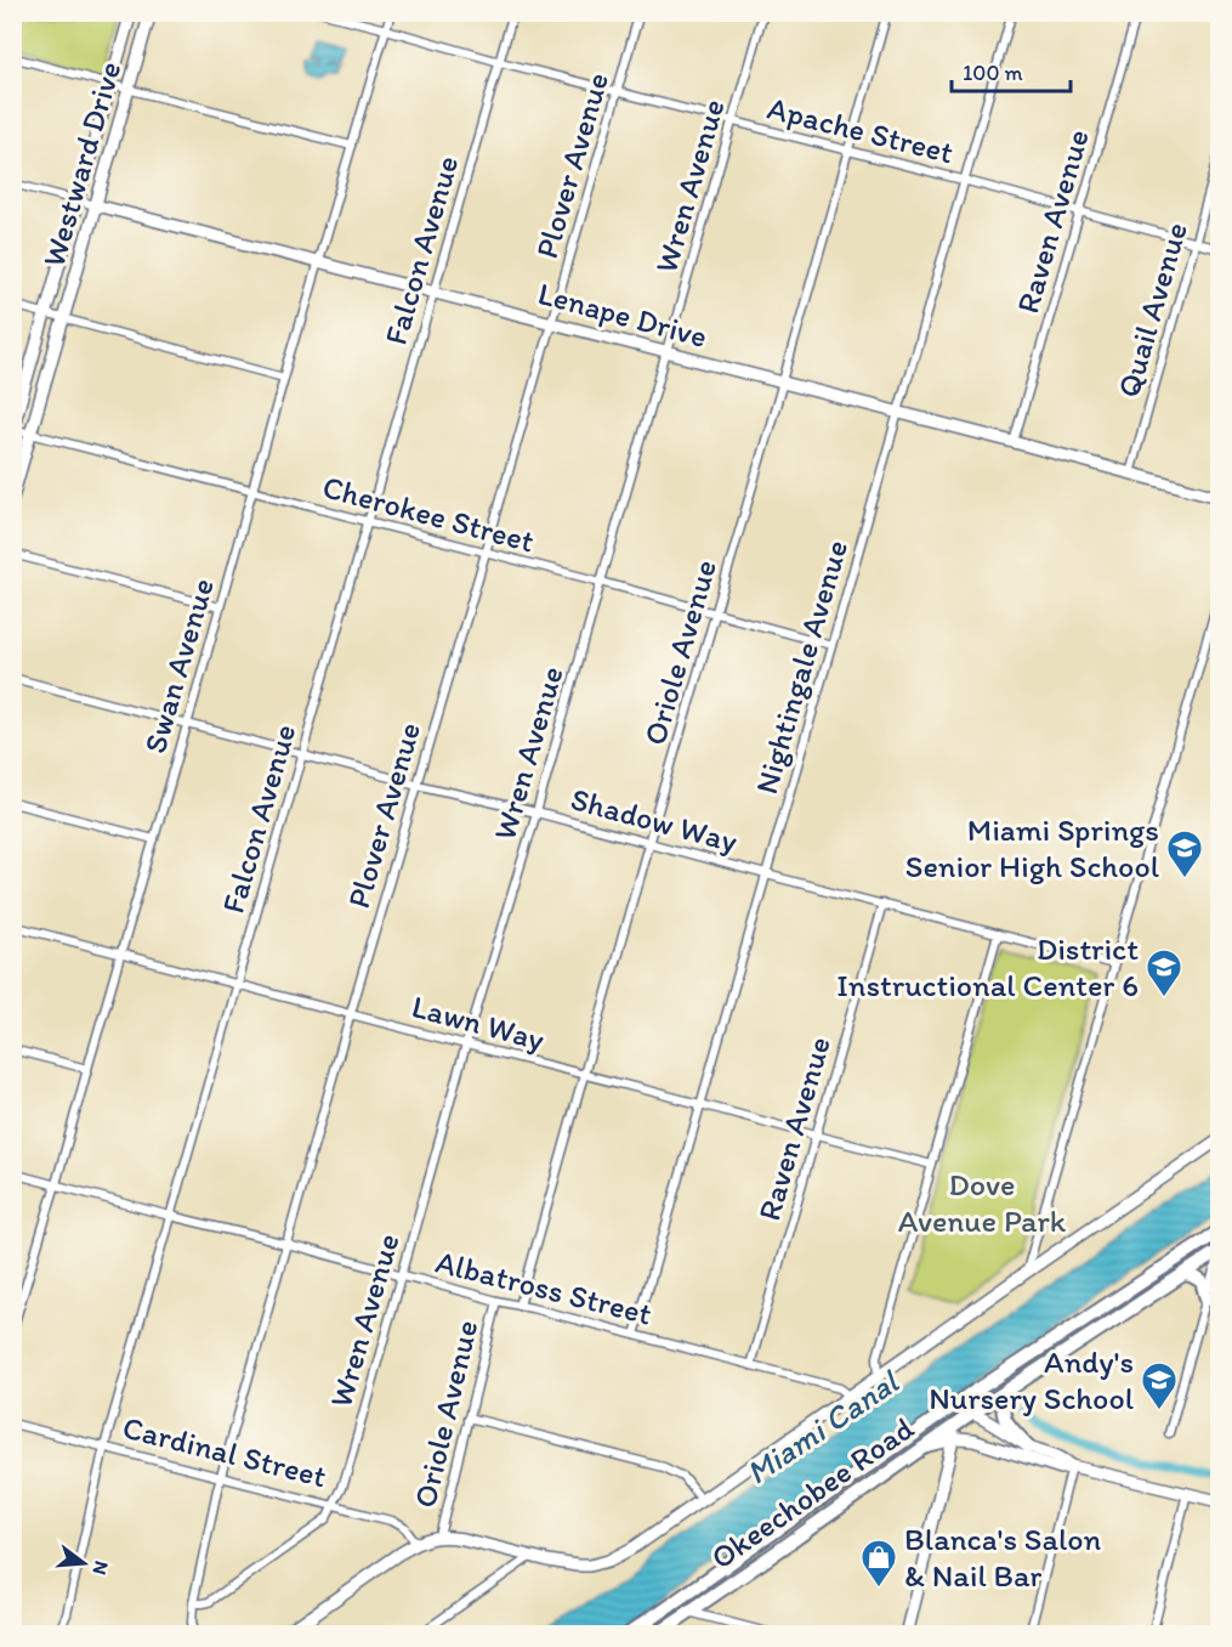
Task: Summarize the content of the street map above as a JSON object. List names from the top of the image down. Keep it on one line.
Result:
{"streets":{"highway":["Okeechobee Road"],"street":["Apache Street","Westward Drive","Plover Avenue","Wren Avenue","Raven Avenue","Falcon Avenue","Quail Avenue","Lenape Drive","Cherokee Street","Oriole Avenue","Swan Avenue","Nightingale Avenue","Shadow Way","Lawn Way","Albatross Street","Cardinal Street"]},"crossings":[["Apache Street","Plover Avenue"],["Apache Street","Wren Avenue"],["Apache Street","Raven Avenue"],["Apache Street","Falcon Avenue"],["Apache Street","Quail Avenue"],["Apache Street","Oriole Avenue"],["Apache Street","Swan Avenue"],["Apache Street","Nightingale Avenue"],["Westward Drive","Lenape Drive"],["Westward Drive","Cherokee Street"],["Plover Avenue","Lenape Drive"],["Plover Avenue","Cherokee Street"],["Plover Avenue","Shadow Way"],["Plover Avenue","Lawn Way"],["Plover Avenue","Albatross Street"],["Plover Avenue","Cardinal Street"],["Wren Avenue","Lenape Drive"],["Wren Avenue","Cherokee Street"],["Wren Avenue","Shadow Way"],["Wren Avenue","Lawn Way"],["Wren Avenue","Albatross Street"],["Wren Avenue","Cardinal Street"],["Raven Avenue","Lenape Drive"],["Raven Avenue","Shadow Way"],["Raven Avenue","Lawn Way"],["Raven Avenue","Albatross Street"],["Falcon Avenue","Lenape Drive"],["Falcon Avenue","Cherokee Street"],["Falcon Avenue","Shadow Way"],["Falcon Avenue","Lawn Way"],["Falcon Avenue","Albatross Street"],["Falcon Avenue","Cardinal Street"],["Quail Avenue","Lenape Drive"],["Lenape Drive","Oriole Avenue"],["Lenape Drive","Swan Avenue"],["Lenape Drive","Nightingale Avenue"],["Cherokee Street","Oriole Avenue"],["Cherokee Street","Swan Avenue"],["Cherokee Street","Nightingale Avenue"],["Oriole Avenue","Shadow Way"],["Oriole Avenue","Lawn Way"],["Oriole Avenue","Albatross Street"],["Swan Avenue","Shadow Way"],["Swan Avenue","Lawn Way"],["Swan Avenue","Albatross Street"],["Nightingale Avenue","Shadow Way"],["Nightingale Avenue","Lawn Way"],["Nightingale Avenue","Albatross Street"]],"water":["Miami Canal"],"parks":["Dove Avenue Park"],"places":{"school or university":["Miami Springs Senior High School","District Instructional Center 6","Andy's Nursery School"],"shop":["Blanca's Salon & Nail Bar"]},"scale_bar":"100 m","north":"right"}
